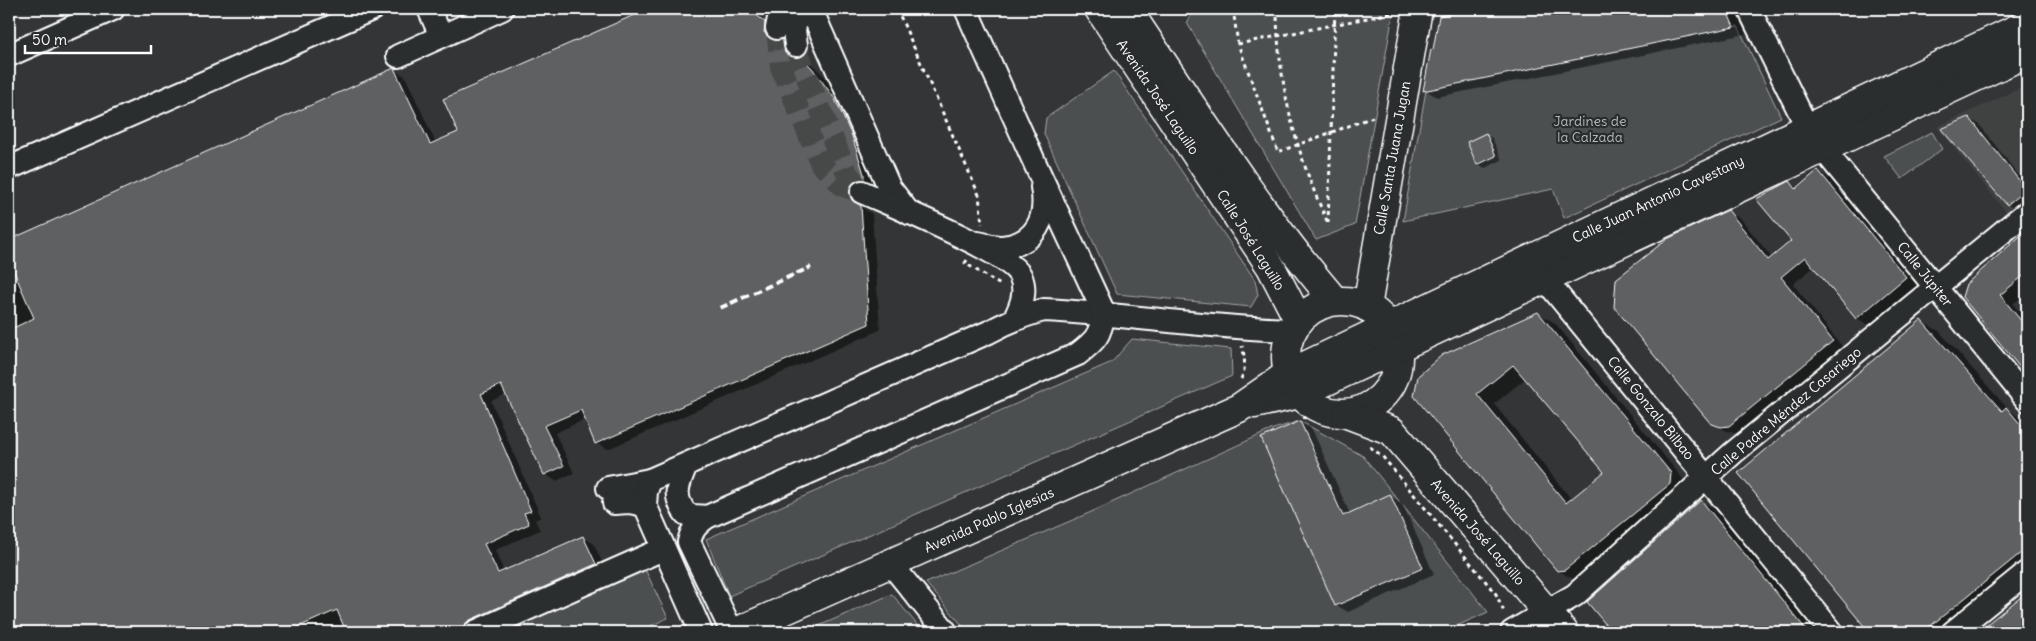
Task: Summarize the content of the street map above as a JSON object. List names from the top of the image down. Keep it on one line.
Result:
{"streets":{"main road":["Avenida José Laguillo","Calle Santa Juana Jugan","Calle Juan Antonio Cavestany","Calle José Laguillo","Avenida Pablo Iglesias"],"street":["Calle Júpiter","Calle Gonzalo Bilbao","Calle Padre Méndez Casariego"]},"crossings":[["Avenida José Laguillo","Calle José Laguillo"],["Avenida José Laguillo","Calle Padre Méndez Casariego"],["Calle Juan Antonio Cavestany","Calle Júpiter"],["Calle Juan Antonio Cavestany","Calle Gonzalo Bilbao"],["Calle Juan Antonio Cavestany","Avenida Pablo Iglesias"],["Calle Júpiter","Calle Padre Méndez Casariego"],["Calle Gonzalo Bilbao","Calle Padre Méndez Casariego"]],"parks":["Jardines de la Calzada"],"scale_bar":"50 m"}
